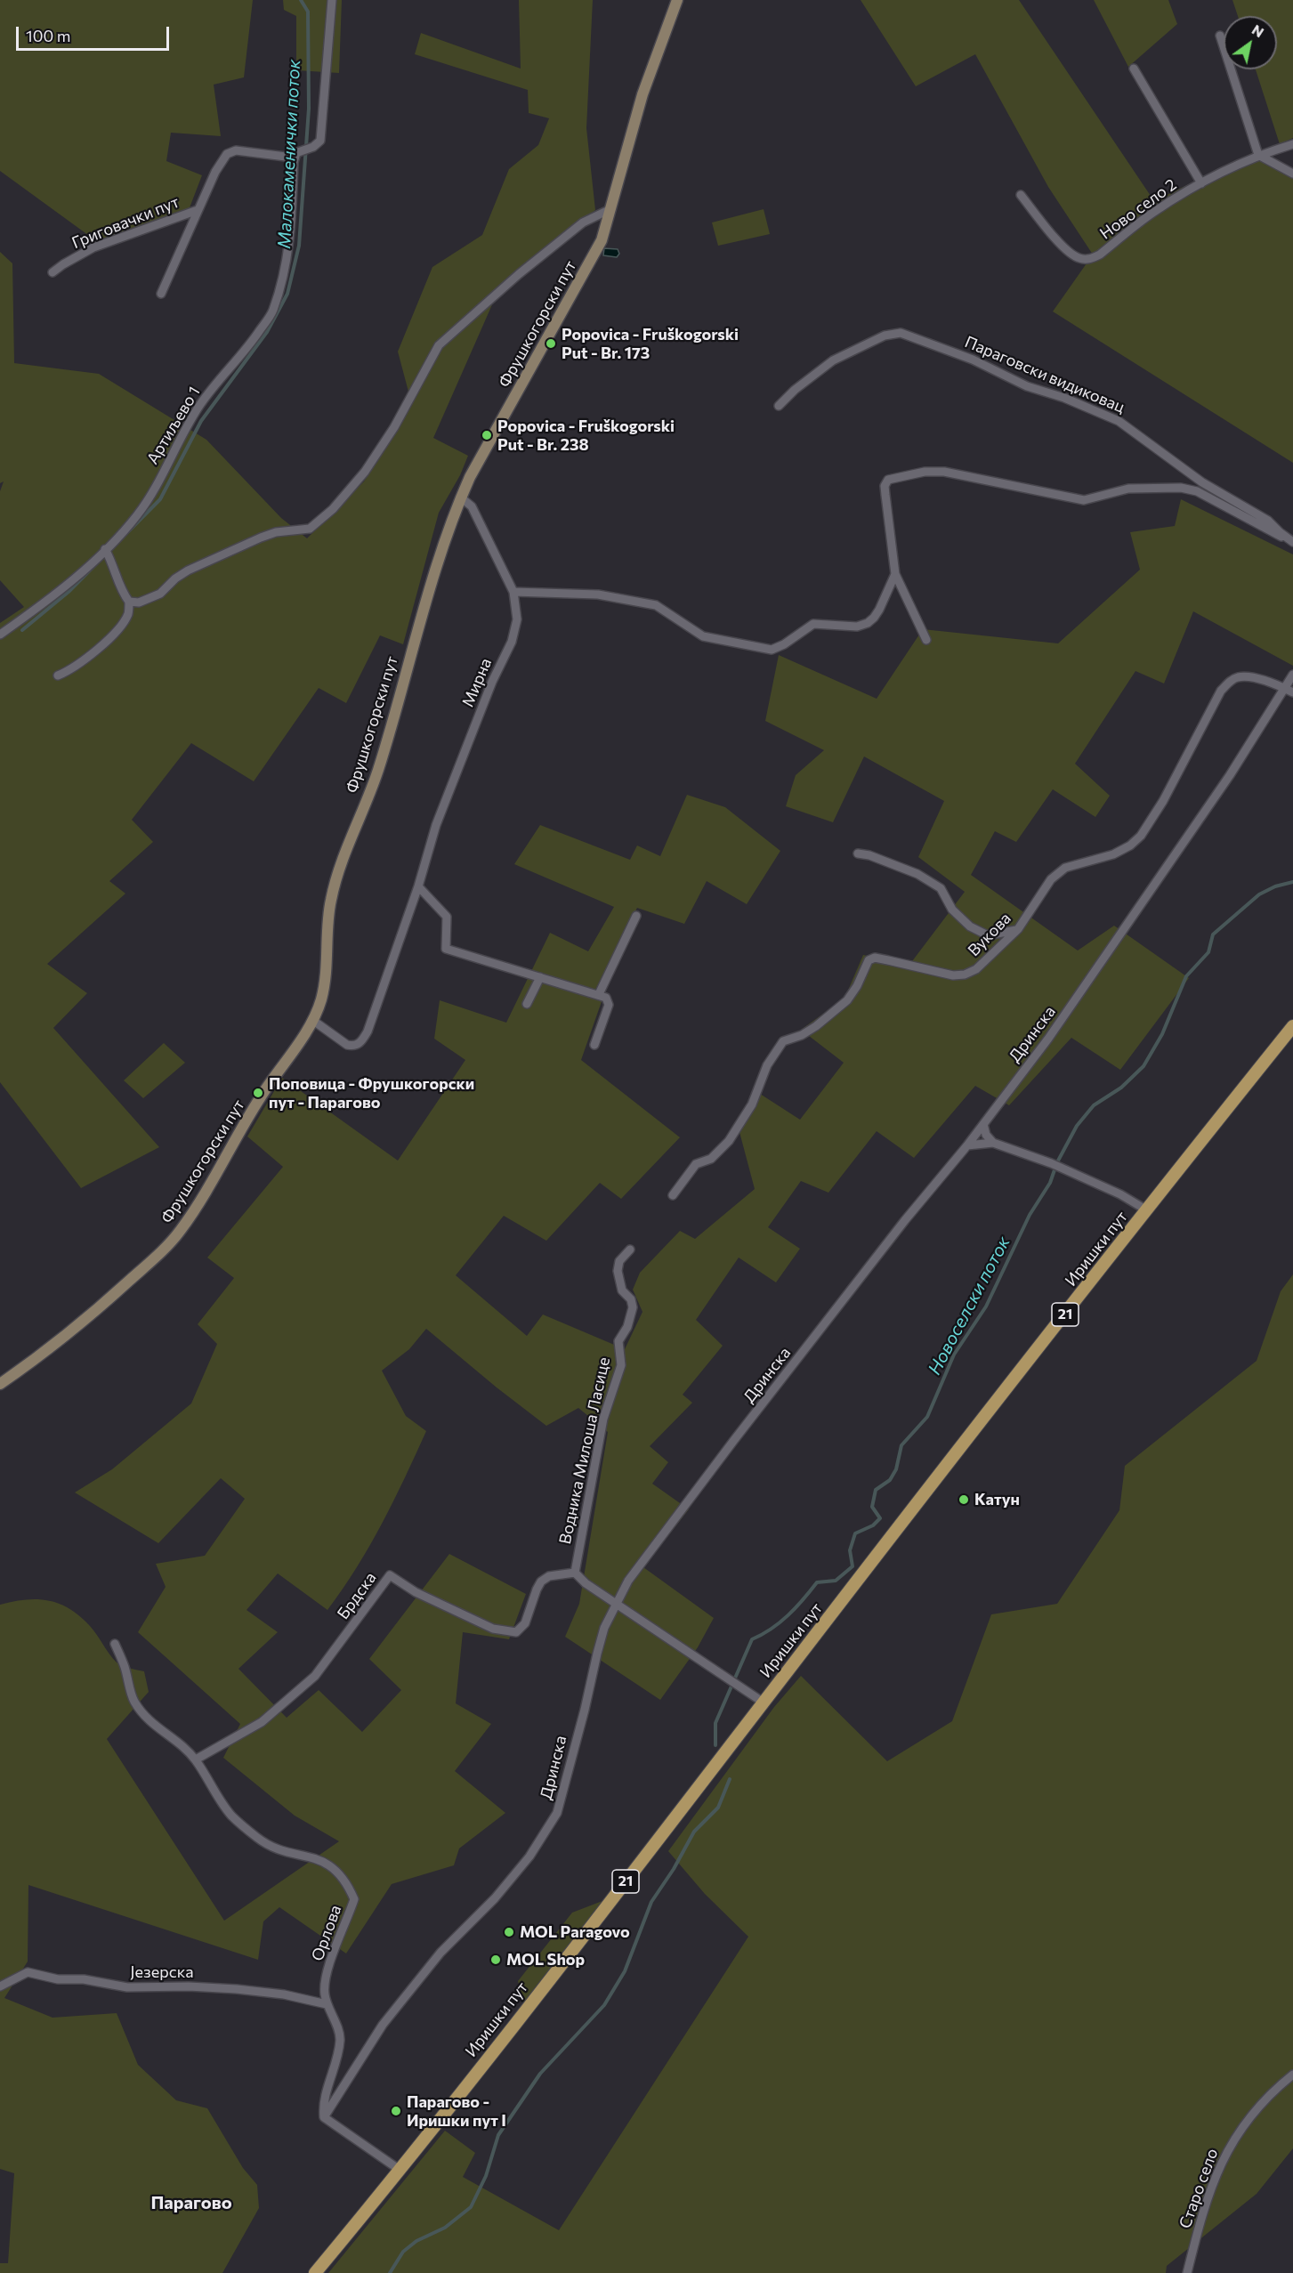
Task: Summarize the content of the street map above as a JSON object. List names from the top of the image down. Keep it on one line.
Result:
{"streets":{"main road":["Иришки пут","21"],"street":["Ново село 2","Григовачки пут","Фрушкогорски пут","Параговски видиковац","Артиљево 1","Мирна","Вукова","Дринска","Водника Милоша Ласице","Брдска","Орлова","Језерска","Старо село"]},"crossings":[["Григовачки пут","Артиљево 1"],["Фрушкогорски пут","Мирна"],["Вукова","Дринска"],["Дринска","Орлова"],["Водника Милоша Ласице","Брдска"],["Брдска","Орлова"],["Орлова","Језерска"]],"districts":["Парагово"],"water":["Малокаменички поток","Новоселски поток"],"places":["Popovica - Fruškogorski Put - Br. 173","Popovica - Fruškogorski Put - Br. 238","Поповица - Фрушкогорски пут - Парагово","Катун","MOL Paragovo","MOL Shop","Парагово - Иришки пут I"],"scale_bar":"100 m","north":"top right"}
